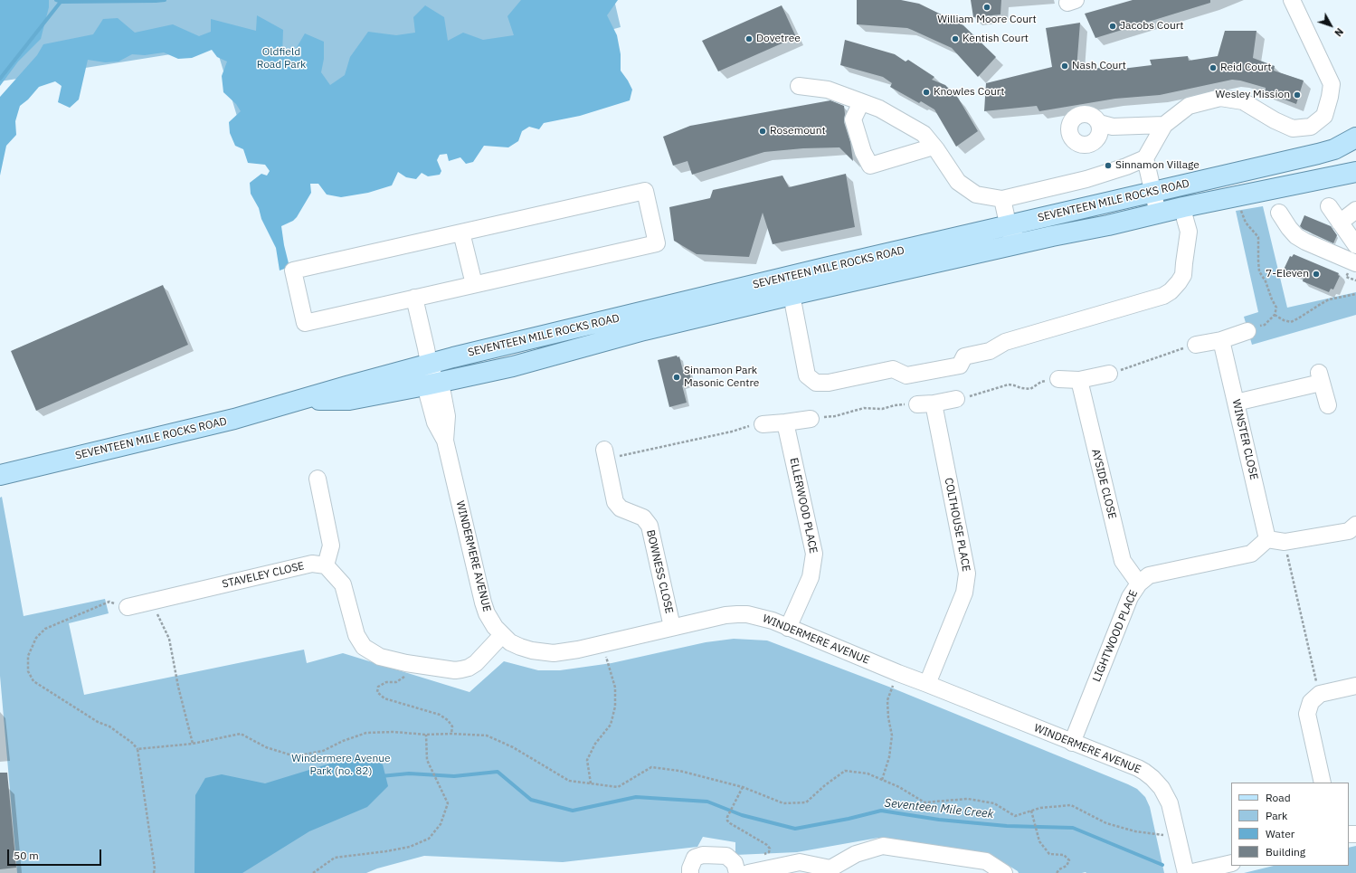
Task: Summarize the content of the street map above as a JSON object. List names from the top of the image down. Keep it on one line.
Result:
{"streets":{"main road":["SEVENTEEN MILE ROCKS ROAD"],"street":["WINSTER CLOSE","AYSIDE CLOSE","ELLERWOOD PLACE","COLTHOUSE PLACE","WINDERMERE AVENUE","BOWNESS CLOSE","STAVELEY CLOSE","LIGHTWOOD PLACE"]},"crossings":[["SEVENTEEN MILE ROCKS ROAD","WINDERMERE AVENUE"],["WINSTER CLOSE","LIGHTWOOD PLACE"],["AYSIDE CLOSE","LIGHTWOOD PLACE"],["ELLERWOOD PLACE","WINDERMERE AVENUE"],["COLTHOUSE PLACE","WINDERMERE AVENUE"],["WINDERMERE AVENUE","BOWNESS CLOSE"],["WINDERMERE AVENUE","LIGHTWOOD PLACE"]],"water":["Seventeen Mile Creek"],"parks":["Oldfield Road Park","Windermere Avenue Park (no. 82)"],"places":["William Moore Court","Jacobs Court","Dovetree","Kentish Court","Nash Court","Reid Court","Knowles Court","Wesley Mission","Rosemount","Sinnamon Village","7-Eleven","Sinnamon Park Masonic Centre"],"legend":["Road","Park","Water","Building"],"scale_bar":"50 m","north":"bottom right"}
